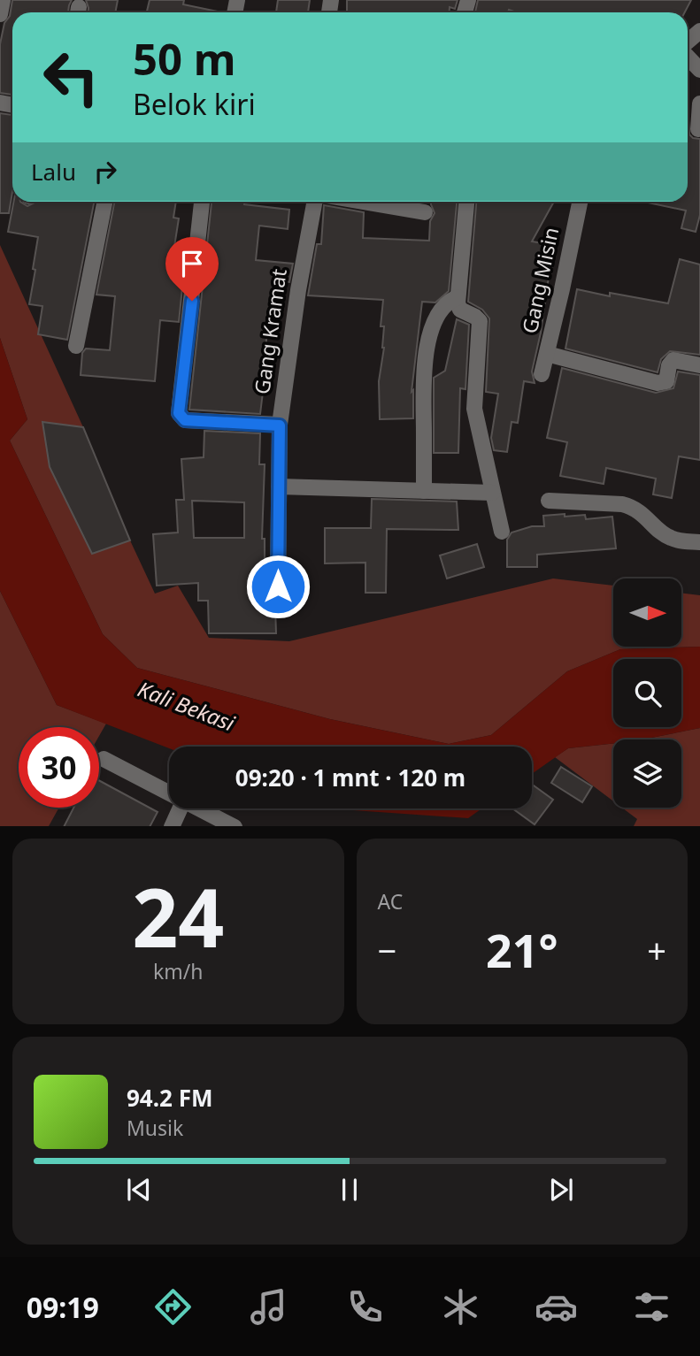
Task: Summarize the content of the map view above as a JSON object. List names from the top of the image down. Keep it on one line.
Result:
{"streets":{"street":["Gang Misin","Gang Kramat"]},"water":["Kali Bekasi"],"north":"right","page":{"turn":["50 m","Belok kiri"],"then":"Lalu","limit":"30","trip":"09:20 · 1 mnt · 120 m","tile":[["24","km/h"],"AC"],"heat":["−","21°","+"],"song":["94.2 FM","Musik"],"tabs":"09:19"}}
